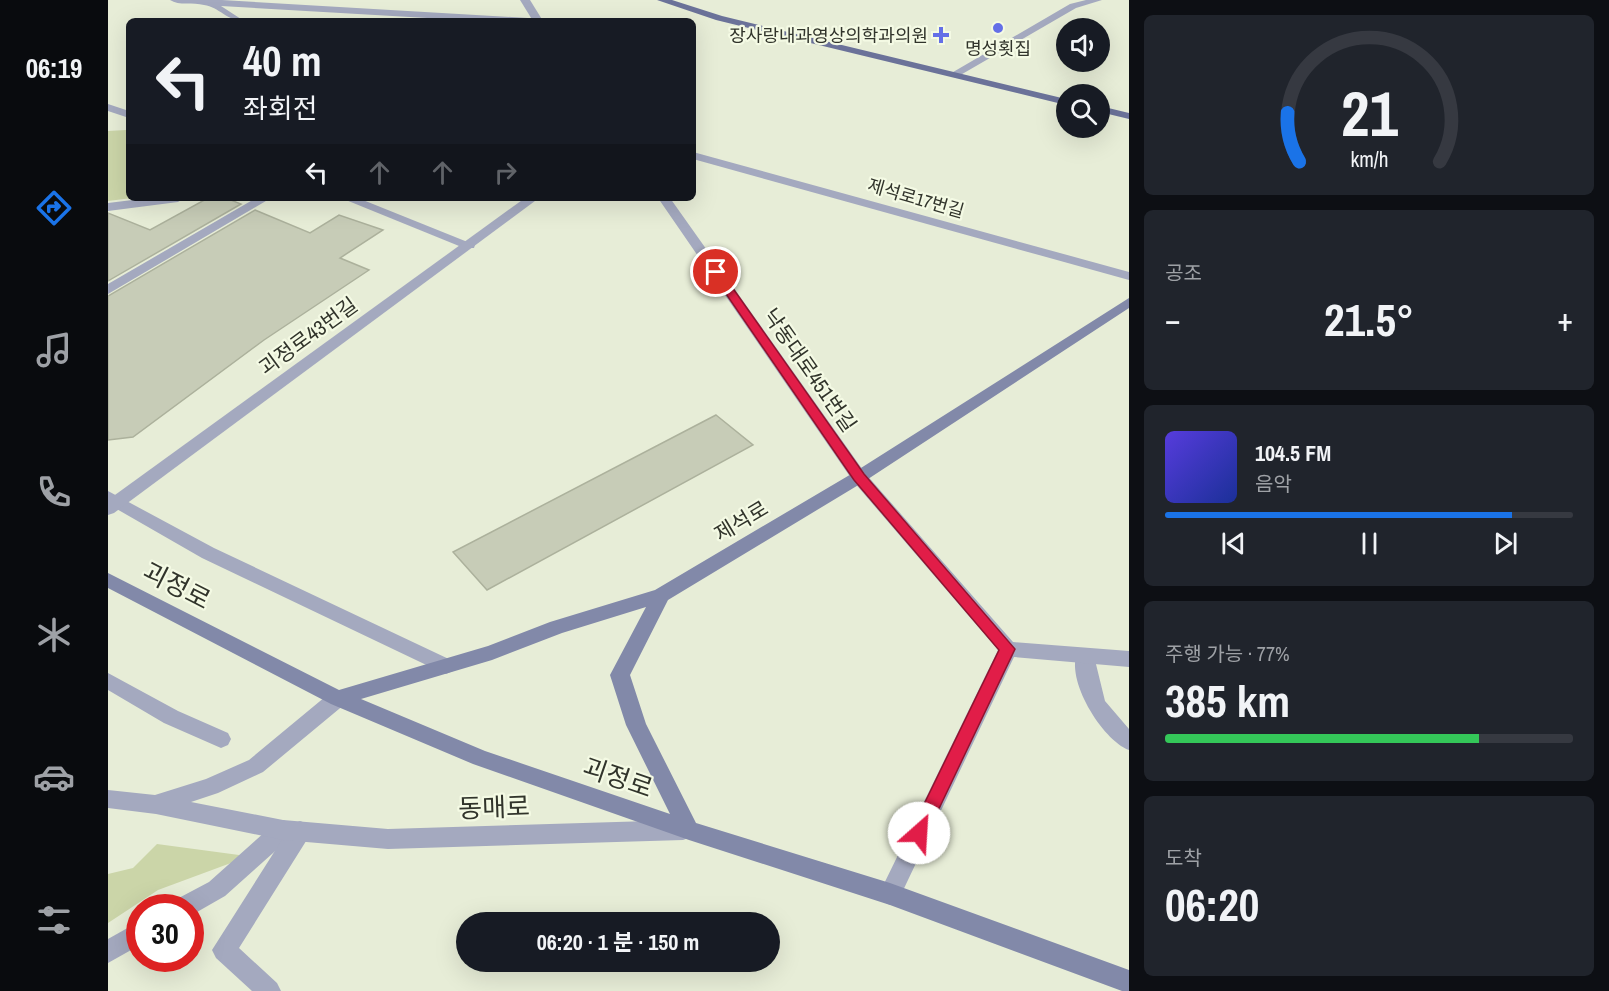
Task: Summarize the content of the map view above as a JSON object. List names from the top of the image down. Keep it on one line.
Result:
{"streets":{"main road":["제석로","괴정로"],"street":["제석로17번길","괴정로43번길","낙동대로451번길","동매로"]},"crossings":[["낙동대로451번길","제석로"],["제석로","괴정로"],["괴정로","동매로"]],"places":{"other":["명성횟집"],"health":["장사랑내과영상의학과의원"]},"page":{"tabs":"06:19","turn":["40 m","좌회전"],"tile":["공조",["주행 가능 · 77%","385 km"],["도착","06:20"]],"heat":["−","21.5°","+"],"song":["104.5 FM","음악"],"limit":"30","trip":"06:20 · 1 분 · 150 m","gauge":["21","km/h"]}}
